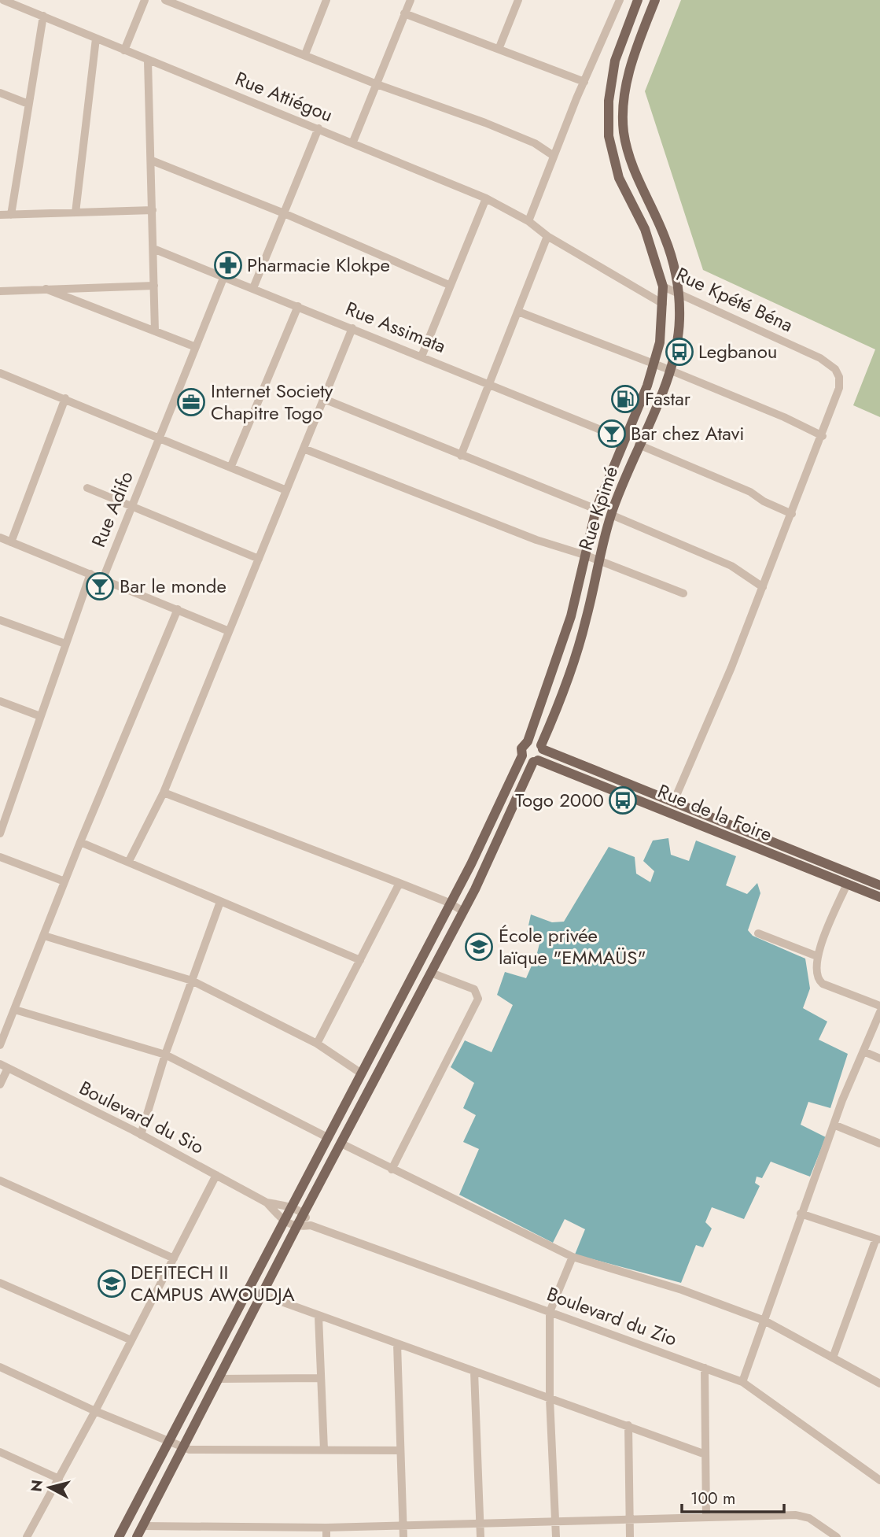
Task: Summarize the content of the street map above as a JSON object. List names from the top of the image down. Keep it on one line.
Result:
{"streets":{"main road":["Rue Kpété Béna","Rue Kpimé","Rue de la Foire"],"street":["Rue Attiégou","Rue Assimata","Rue Adifo","Boulevard du Sio","Boulevard du Zio"]},"crossings":[["Rue Kpété Béna","Rue Kpimé"],["Rue Assimata","Rue Adifo"],["Rue Kpimé","Rue de la Foire"],["Boulevard du Sio","Boulevard du Zio"]],"places":{"pharmacy":["Pharmacie Klokpe"],"bus stop":["Legbanou","Togo 2000"],"fuel station":["Fastar"],"office":["Internet Society Chapitre Togo"],"bar":["Bar chez Atavi","Bar le monde"],"school or university":["École privée laïque \"EMMAÜS\"","DEFITECH II CAMPUS AWOUDJA"]},"scale_bar":"100 m","north":"left"}
